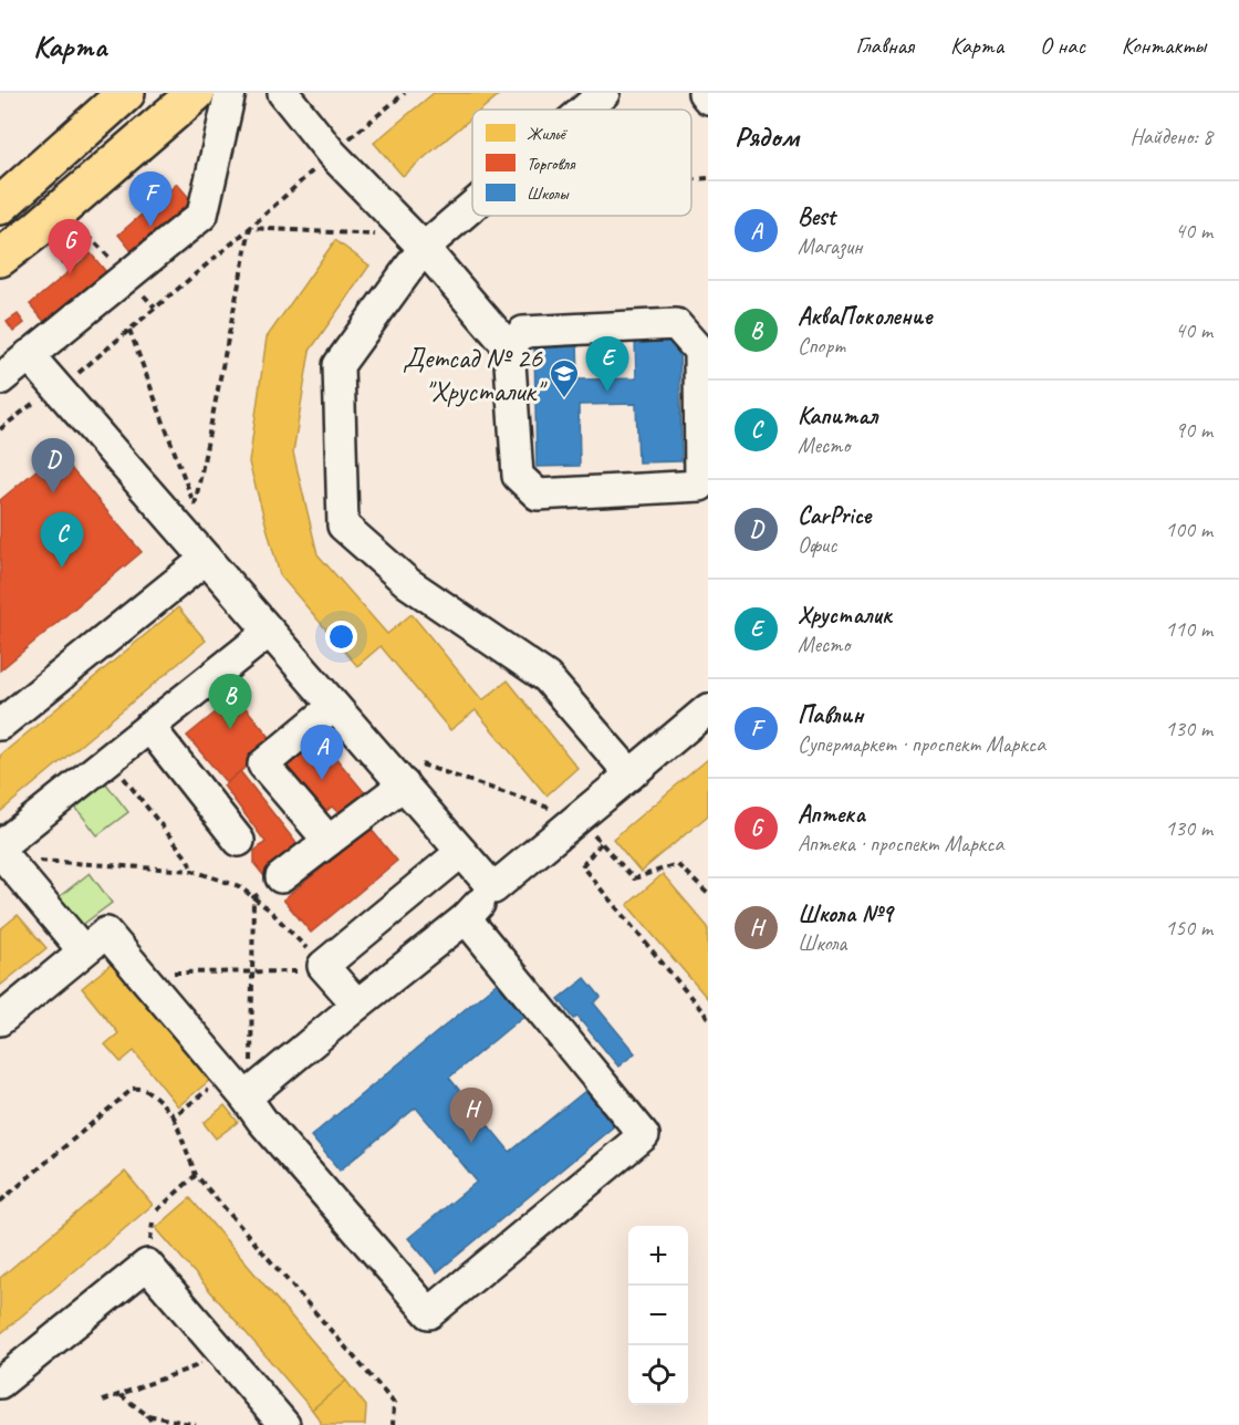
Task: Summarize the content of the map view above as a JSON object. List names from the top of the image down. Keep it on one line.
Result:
{"places":{"school or university":["Детсад № 26 \"Хрусталик\""]},"legend":["Жильё","Торговля","Школы"],"page":{"header":"Карта","nav":["Главная","Карта","О нас","Контакты"],"heading":["Рядом","Найдено: 8"],"pins":["F","G","E","D","C","B","A","H"],"list":[{"mark":"A","name":"Best","note":"Магазин","value":"40 m"},{"mark":"B","name":"АкваПоколение","note":"Спорт","value":"40 m"},{"mark":"C","name":"Капитал","note":"Место","value":"90 m"},{"mark":"D","name":"CarPrice","note":"Офис","value":"100 m"},{"mark":"E","name":"Хрусталик","note":"Место","value":"110 m"},{"mark":"F","name":"Павлин","note":"Супермаркет · проспект Маркса","value":"130 m"},{"mark":"G","name":"Аптека","note":"Аптека · проспект Маркса","value":"130 m"},{"mark":"H","name":"Школа №9","note":"Школа","value":"150 m"}],"map_buttons":["+","−"]}}
